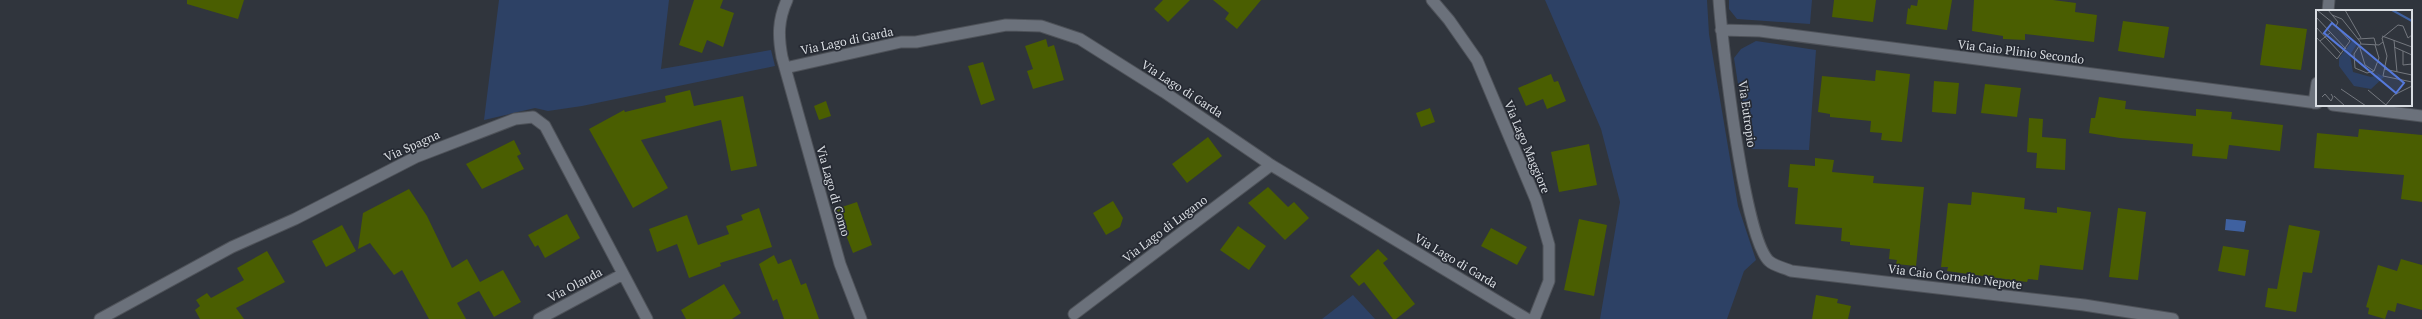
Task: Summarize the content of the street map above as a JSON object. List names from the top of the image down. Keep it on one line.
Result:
{"streets":{"street":["Via Lago di Garda","Via Caio Plinio Secondo","Via Eutropio","Via Spagna","Via Lago Maggiore","Via Lago di Como","Via Lago di Lugano","Via Caio Cornelio Nepote","Via Olanda"]},"crossings":[["Via Lago di Garda","Via Lago di Como"],["Via Lago di Garda","Via Lago di Lugano"],["Via Caio Plinio Secondo","Via Eutropio"],["Via Eutropio","Via Caio Cornelio Nepote"],["Via Spagna","Via Olanda"]]}
